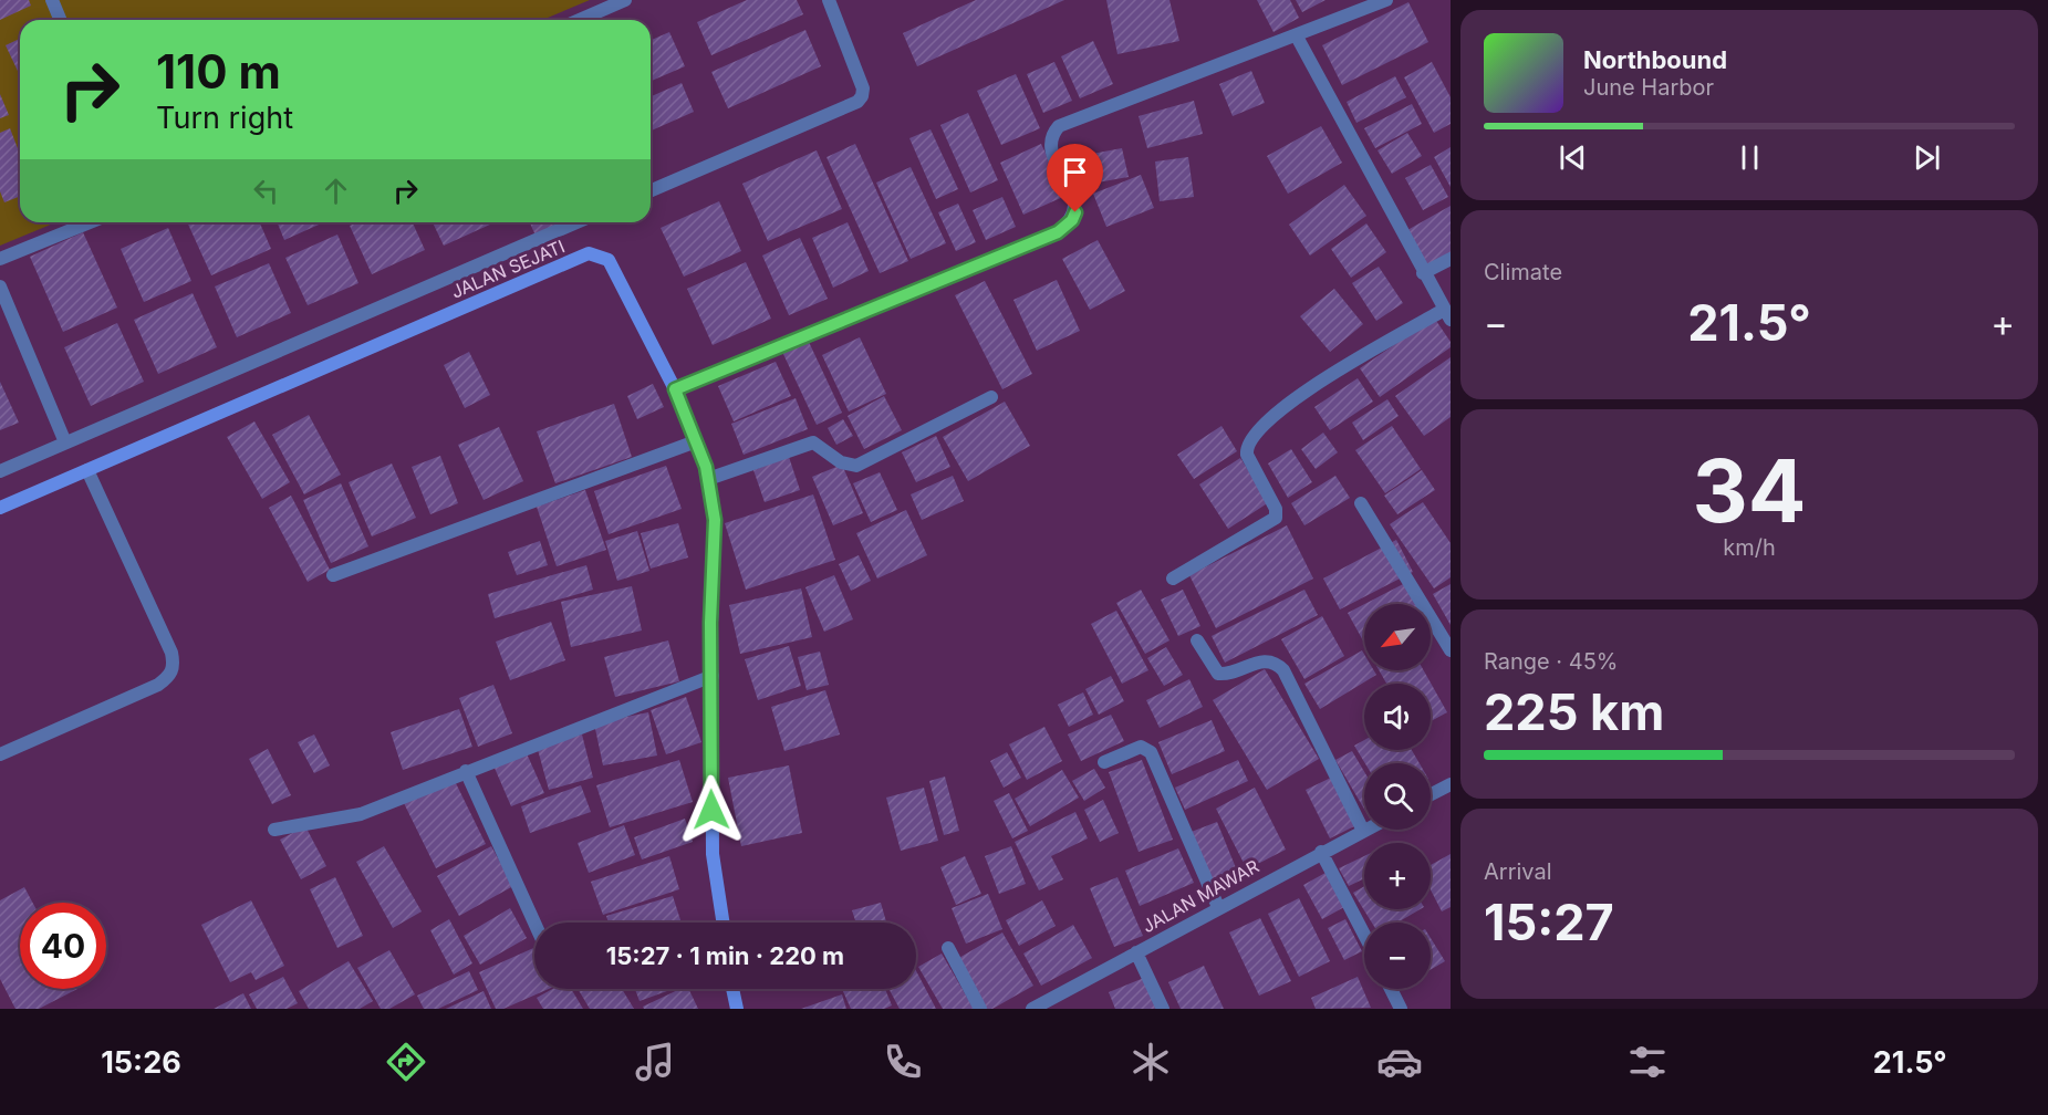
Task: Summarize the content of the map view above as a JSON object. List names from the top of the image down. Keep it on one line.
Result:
{"streets":{"street":["JALAN SEJATI","JALAN MAWAR"]},"north":"bottom left","page":{"turn":["110 m","Turn right"],"song":["Northbound","June Harbor"],"tile":["Climate",["34","km/h"],["Range · 45%","225 km"],["Arrival","15:27"]],"heat":["−","21.5°","+"],"map_buttons":["+","−"],"limit":"40","trip":"15:27 · 1 min · 220 m","tabs":["15:26","21.5°"]}}
